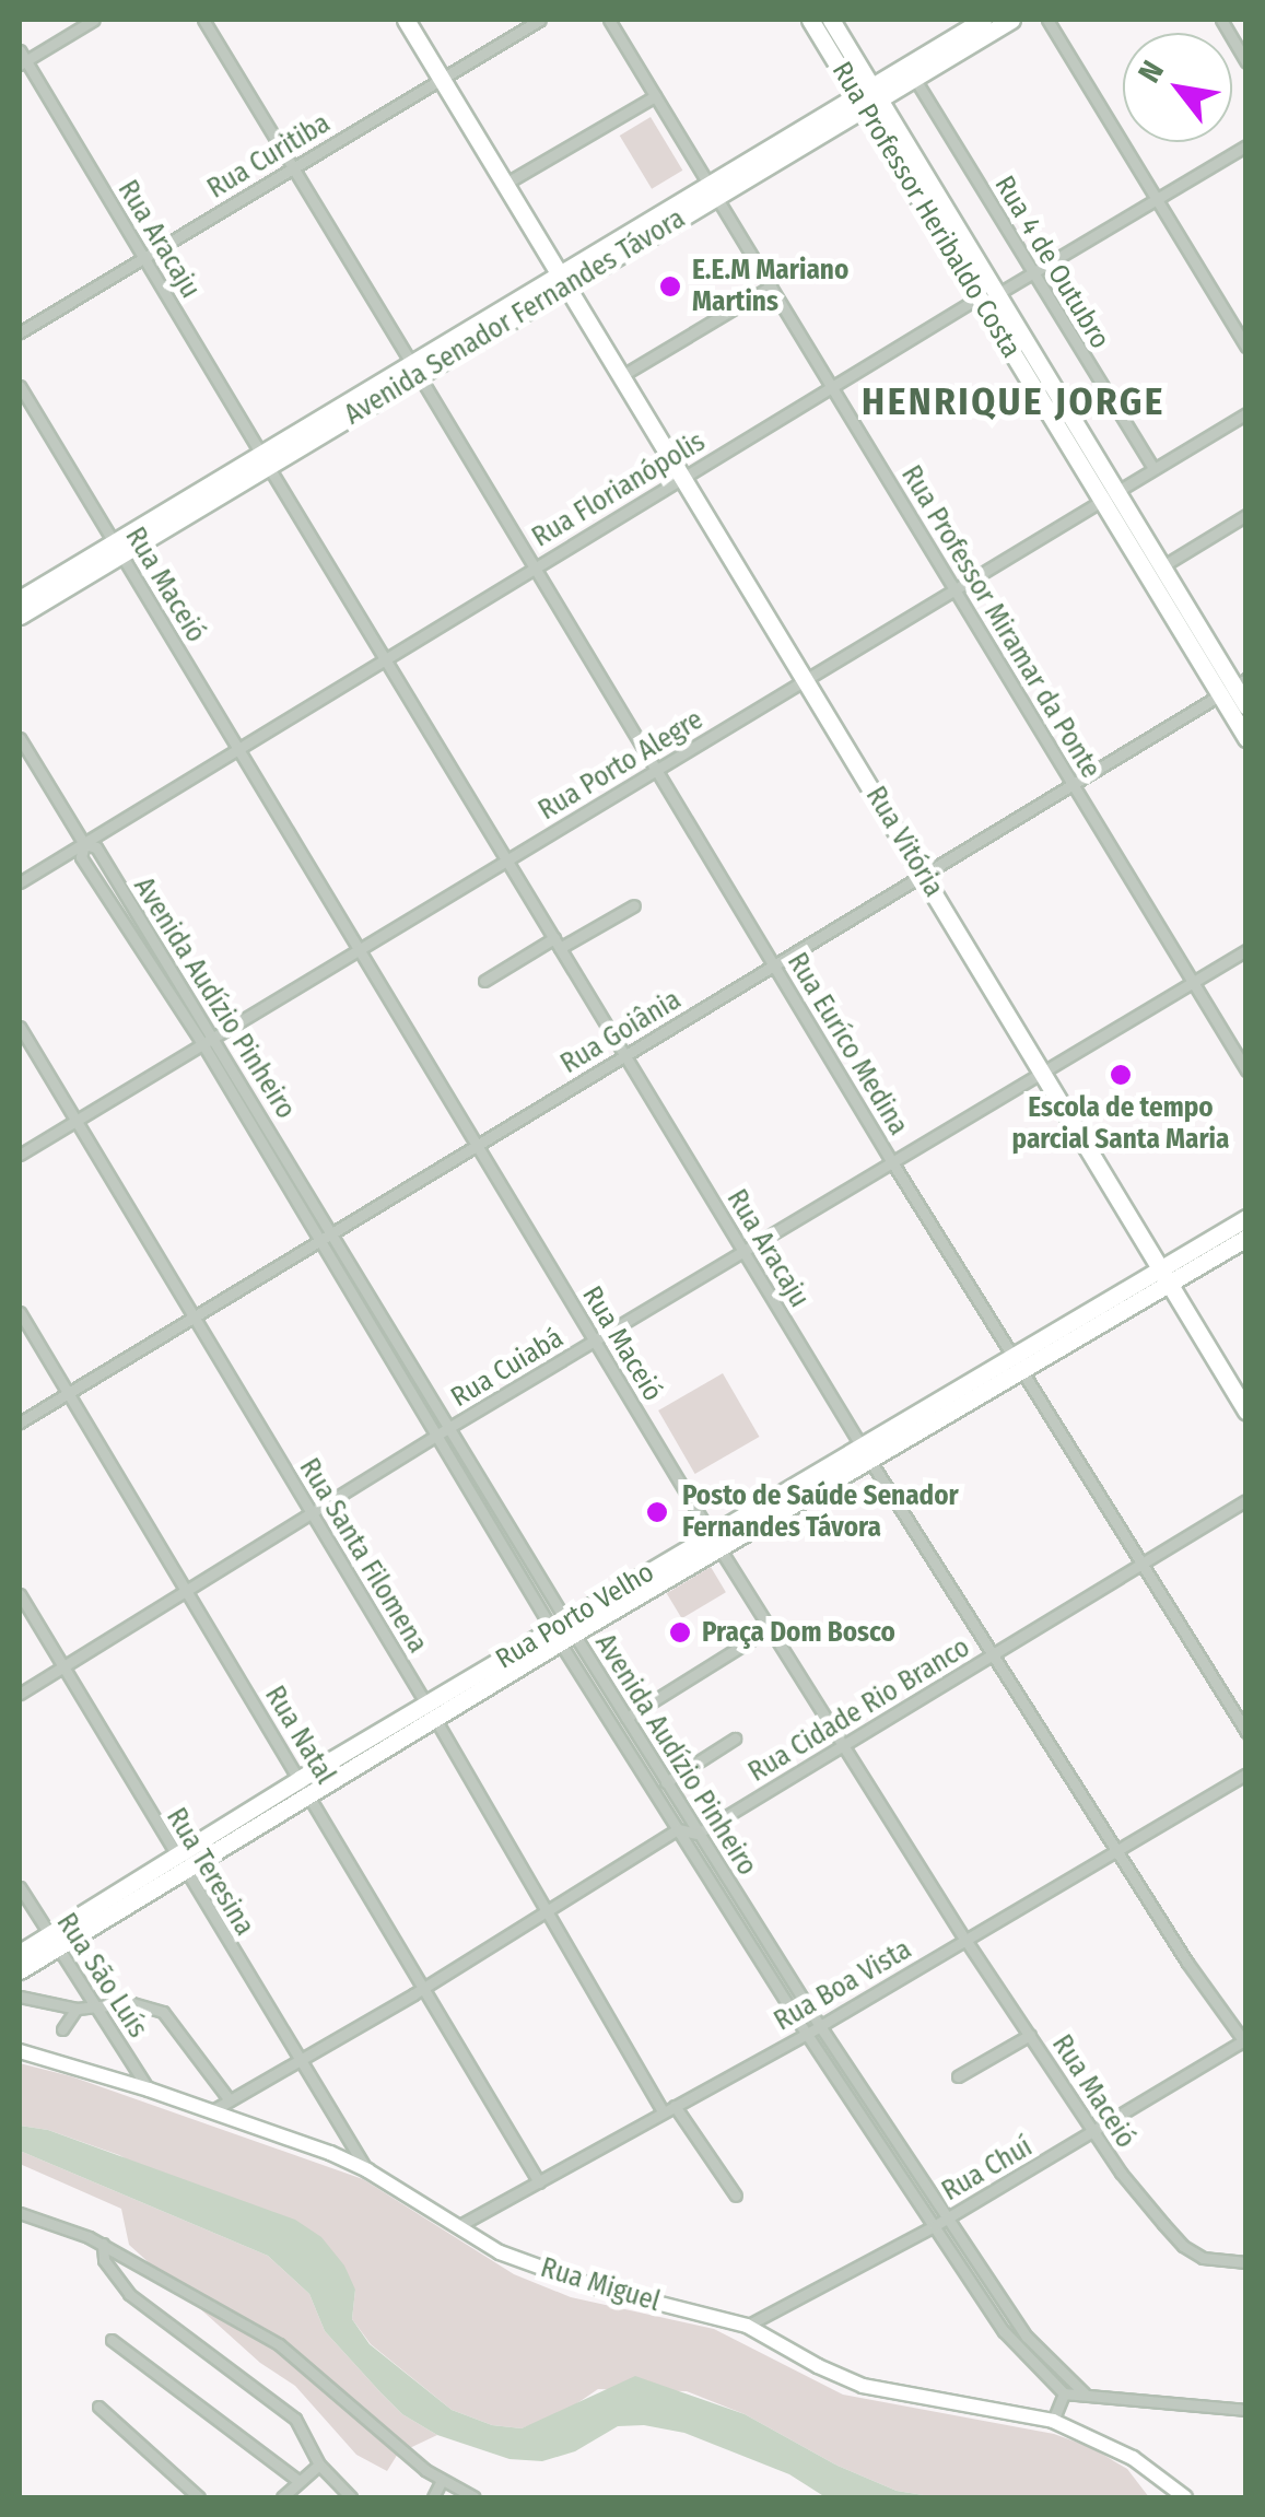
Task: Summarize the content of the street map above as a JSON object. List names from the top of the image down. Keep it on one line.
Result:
{"streets":{"main road":["Rua Professor Heribaldo Costa","Avenida Senador Fernandes Távora","Rua Vitória","Rua Porto Velho","Rua Miguel"],"street":["Rua Curitiba","Rua Aracaju","Rua 4 de Outubro","Rua Florianópolis","Rua Maceió","Rua Professor Miramar da Ponte","Rua Porto Alegre","Avenida Audízio Pinheiro","Rua Goiânia","Rua Euríco Medina","Rua Cuiabá","Rua Santa Filomena","Rua Cidade Rio Branco","Rua Natal","Rua Teresina","Rua São Luís","Rua Boa Vista","Rua Chuí"]},"crossings":[["Rua Curitiba","Rua Aracaju"],["Rua Curitiba","Rua Vitória"],["Rua Curitiba","Rua Euríco Medina"],["Rua Professor Heribaldo Costa","Avenida Senador Fernandes Távora"],["Rua Professor Heribaldo Costa","Rua Florianópolis"],["Rua Professor Heribaldo Costa","Rua Porto Alegre"],["Rua Professor Heribaldo Costa","Rua Goiânia"],["Rua Aracaju","Avenida Senador Fernandes Távora"],["Rua Aracaju","Rua Florianópolis"],["Rua Aracaju","Rua Porto Alegre"],["Rua Aracaju","Rua Goiânia"],["Rua Aracaju","Rua Cuiabá"],["Rua Aracaju","Rua Porto Velho"],["Rua Aracaju","Rua Cidade Rio Branco"],["Rua Aracaju","Rua Boa Vista"],["Rua Aracaju","Rua Chuí"],["Rua 4 de Outubro","Avenida Senador Fernandes Távora"],["Rua 4 de Outubro","Rua Florianópolis"],["Rua 4 de Outubro","Rua Porto Alegre"],["Avenida Senador Fernandes Távora","Rua Maceió"],["Avenida Senador Fernandes Távora","Rua Professor Miramar da Ponte"],["Avenida Senador Fernandes Távora","Rua Vitória"],["Avenida Senador Fernandes Távora","Rua Euríco Medina"],["Rua Florianópolis","Rua Maceió"],["Rua Florianópolis","Rua Professor Miramar da Ponte"],["Rua Florianópolis","Rua Vitória"],["Rua Florianópolis","Avenida Audízio Pinheiro"],["Rua Florianópolis","Rua Euríco Medina"],["Rua Maceió","Rua Porto Alegre"],["Rua Maceió","Rua Goiânia"],["Rua Maceió","Rua Cuiabá"],["Rua Maceió","Rua Porto Velho"],["Rua Maceió","Rua Cidade Rio Branco"],["Rua Maceió","Rua Boa Vista"],["Rua Maceió","Rua Chuí"],["Rua Professor Miramar da Ponte","Rua Porto Alegre"],["Rua Professor Miramar da Ponte","Rua Goiânia"],["Rua Professor Miramar da Ponte","Rua Cuiabá"],["Rua Porto Alegre","Rua Vitória"],["Rua Porto Alegre","Avenida Audízio Pinheiro"],["Rua Porto Alegre","Rua Euríco Medina"],["Rua Porto Alegre","Rua Santa Filomena"],["Rua Vitória","Rua Goiânia"],["Rua Vitória","Rua Cuiabá"],["Rua Vitória","Rua Porto Velho"],["Avenida Audízio Pinheiro","Rua Goiânia"],["Avenida Audízio Pinheiro","Rua Cuiabá"],["Avenida Audízio Pinheiro","Rua Porto Velho"],["Avenida Audízio Pinheiro","Rua Cidade Rio Branco"],["Avenida Audízio Pinheiro","Rua Boa Vista"],["Avenida Audízio Pinheiro","Rua Chuí"],["Rua Goiânia","Rua Euríco Medina"],["Rua Goiânia","Rua Santa Filomena"],["Rua Goiânia","Rua Natal"],["Rua Euríco Medina","Rua Cuiabá"],["Rua Euríco Medina","Rua Porto Velho"],["Rua Euríco Medina","Rua Cidade Rio Branco"],["Rua Cuiabá","Rua Santa Filomena"],["Rua Cuiabá","Rua Natal"],["Rua Cuiabá","Rua Teresina"],["Rua Santa Filomena","Rua Porto Velho"],["Rua Santa Filomena","Rua Boa Vista"],["Rua Porto Velho","Rua Natal"],["Rua Porto Velho","Rua Teresina"],["Rua Porto Velho","Rua São Luís"],["Rua Natal","Rua Boa Vista"],["Rua Teresina","Rua Miguel"],["Rua São Luís","Rua Miguel"],["Rua Boa Vista","Rua Miguel"],["Rua Chuí","Rua Miguel"]],"districts":["HENRIQUE JORGE"],"places":["E.E.M Mariano Martins","Escola de tempo parcial Santa Maria","Posto de Saúde Senador Fernandes Távora","Praça Dom Bosco"],"north":"top left"}
